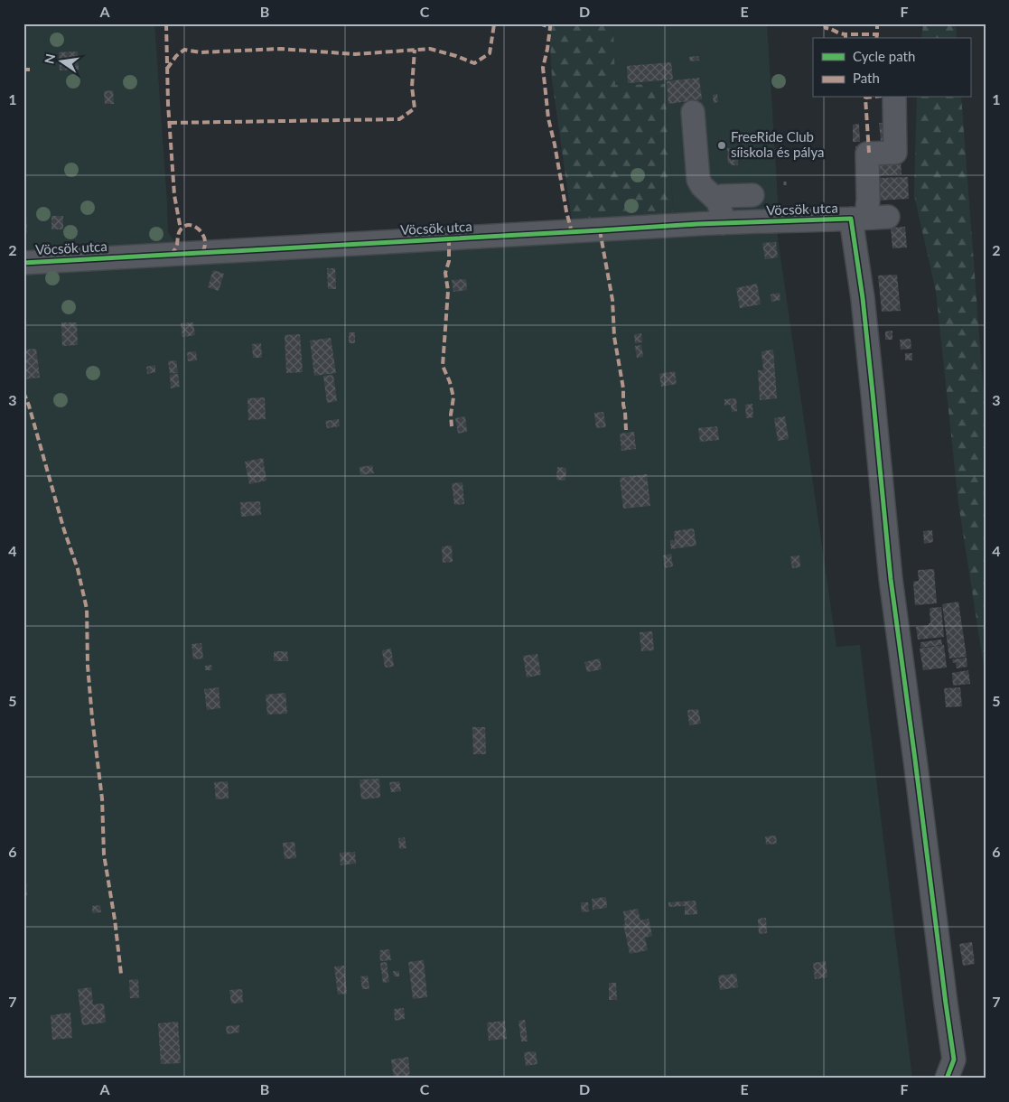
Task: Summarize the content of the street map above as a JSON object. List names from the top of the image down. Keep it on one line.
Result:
{"streets":{"street":["Vöcsök utca"]},"places":["FreeRide Club síiskola és pálya"],"legend":["Cycle path","Path"],"north":"left","grid":{"columns":["A","B","C","D","E","F"],"rows":["1","2","3","4","5","6","7"]}}
